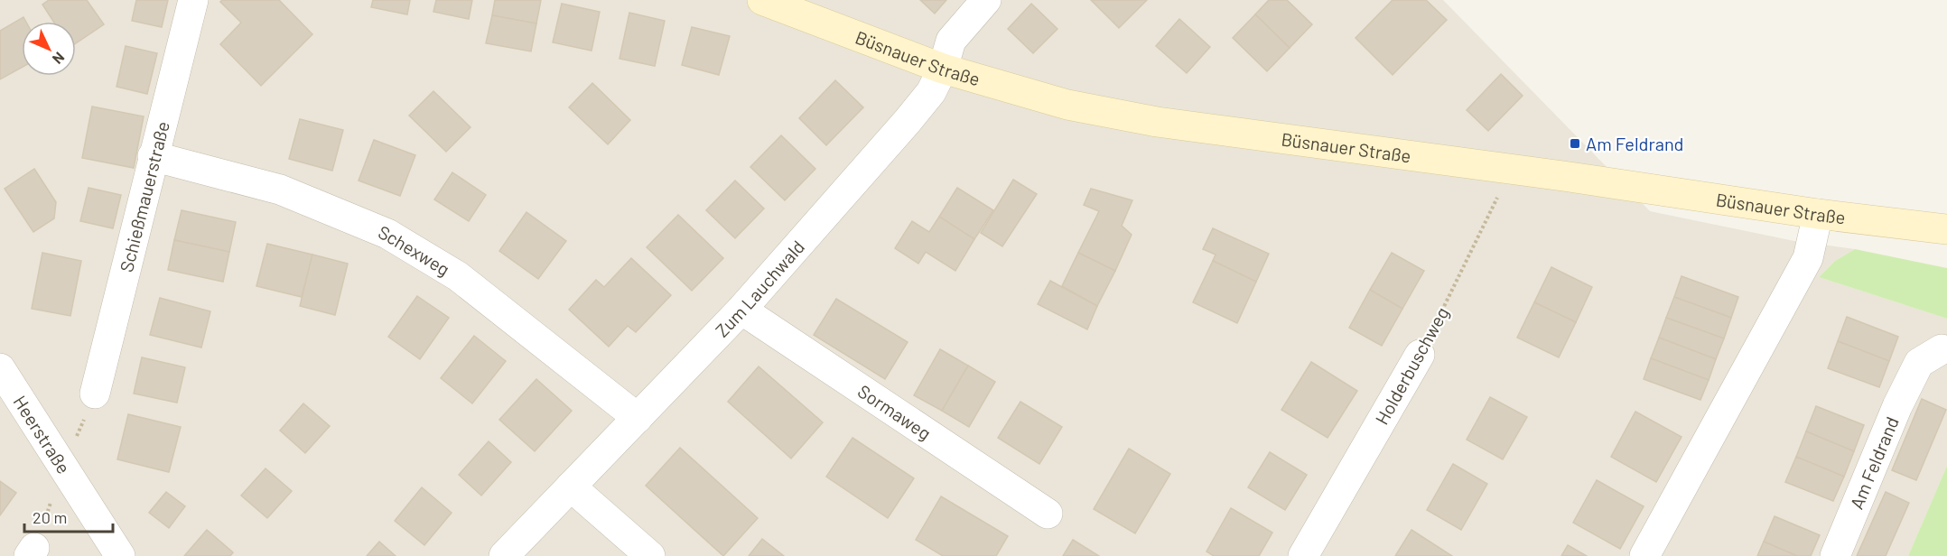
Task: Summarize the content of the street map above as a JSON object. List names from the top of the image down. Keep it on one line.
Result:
{"streets":{"street":["Büsnauer Straße","Schießmauerstraße","Schexweg","Zum Lauchwald","Holderbuschweg","Sormaweg","Heerstraße","Am Feldrand"]},"crossings":[["Büsnauer Straße","Zum Lauchwald"],["Büsnauer Straße","Holderbuschweg"],["Schießmauerstraße","Schexweg"],["Schexweg","Zum Lauchwald"],["Zum Lauchwald","Sormaweg"]],"places":{"transit":["Am Feldrand"]},"scale_bar":"20 m","north":"bottom right"}
